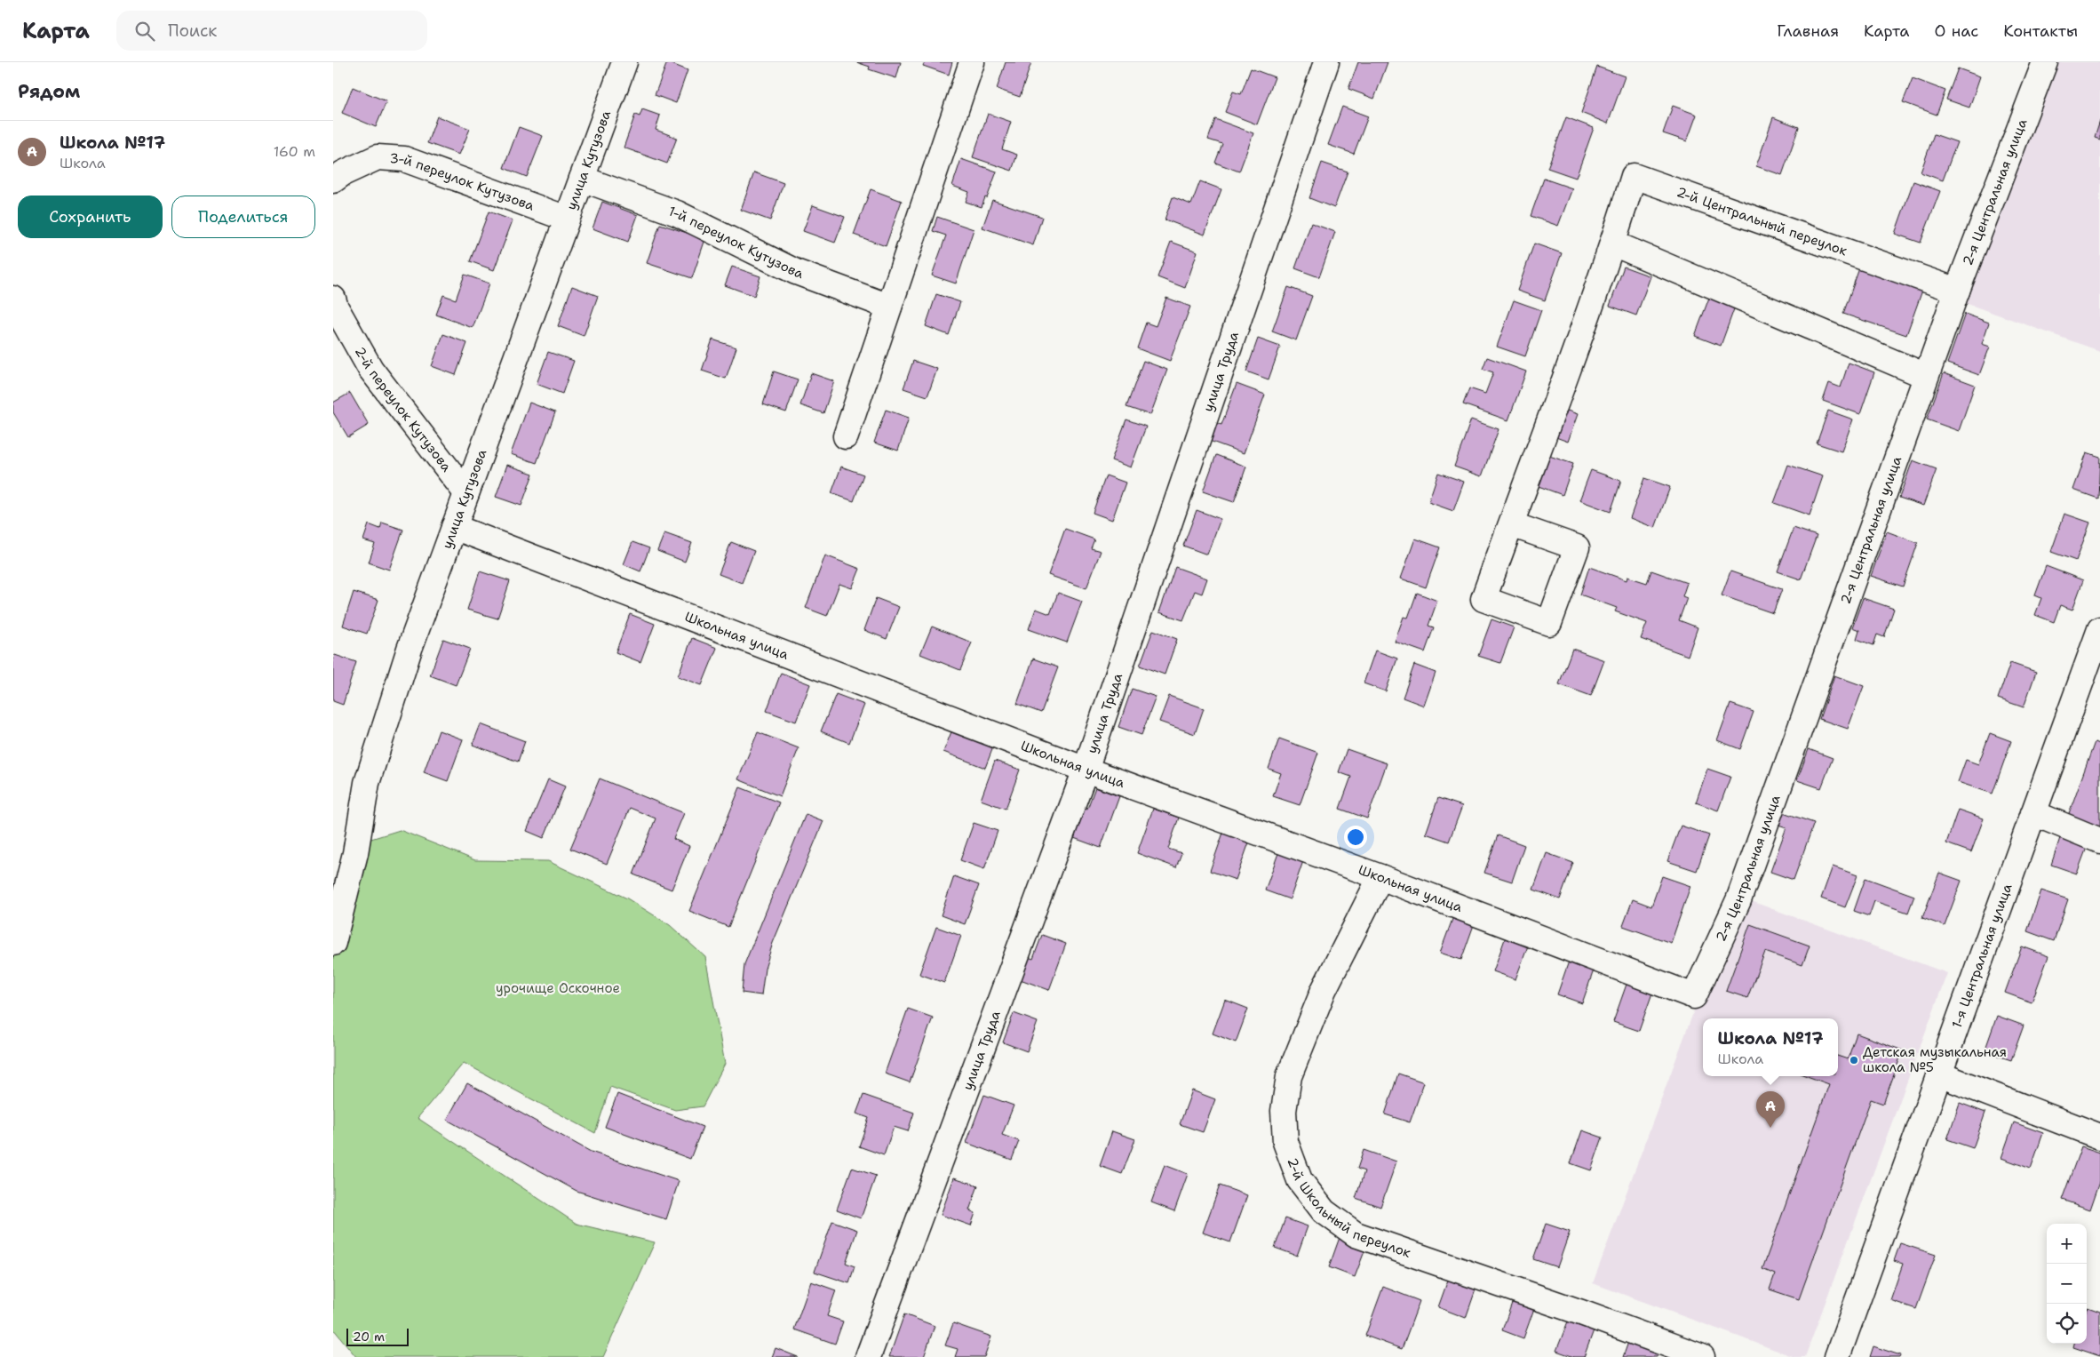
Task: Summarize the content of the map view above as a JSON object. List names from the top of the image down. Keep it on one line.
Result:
{"streets":{"street":["улица Кутузова","3-й переулок Кутузова","2-я Центральная улица","2-й Центральный переулок","1-й переулок Кутузова","улица Труда","2-й переулок Кутузова","Школьная улица","1-я Центральная улица","2-й Школьный переулок"]},"crossings":[["улица Кутузова","3-й переулок Кутузова"],["улица Кутузова","1-й переулок Кутузова"],["улица Кутузова","2-й переулок Кутузова"],["улица Кутузова","Школьная улица"],["2-я Центральная улица","2-й Центральный переулок"],["2-я Центральная улица","Школьная улица"],["улица Труда","Школьная улица"],["Школьная улица","2-й Школьный переулок"]],"parks":["урочище Оскочное"],"places":["Детская музыкальная школа №5"],"scale_bar":"20 m","page":{"header":"Карта","search":"Поиск","nav":["Главная","Карта","О нас","Контакты"],"heading":"Рядом","list":[{"mark":"A","name":"Школа №17","note":"Школа","value":"160 m"}],"buttons":["Сохранить","Поделиться"],"popup":["Школа №17","Школа"],"pins":"A","map_buttons":["+","−"],"scale":"20 m"}}
